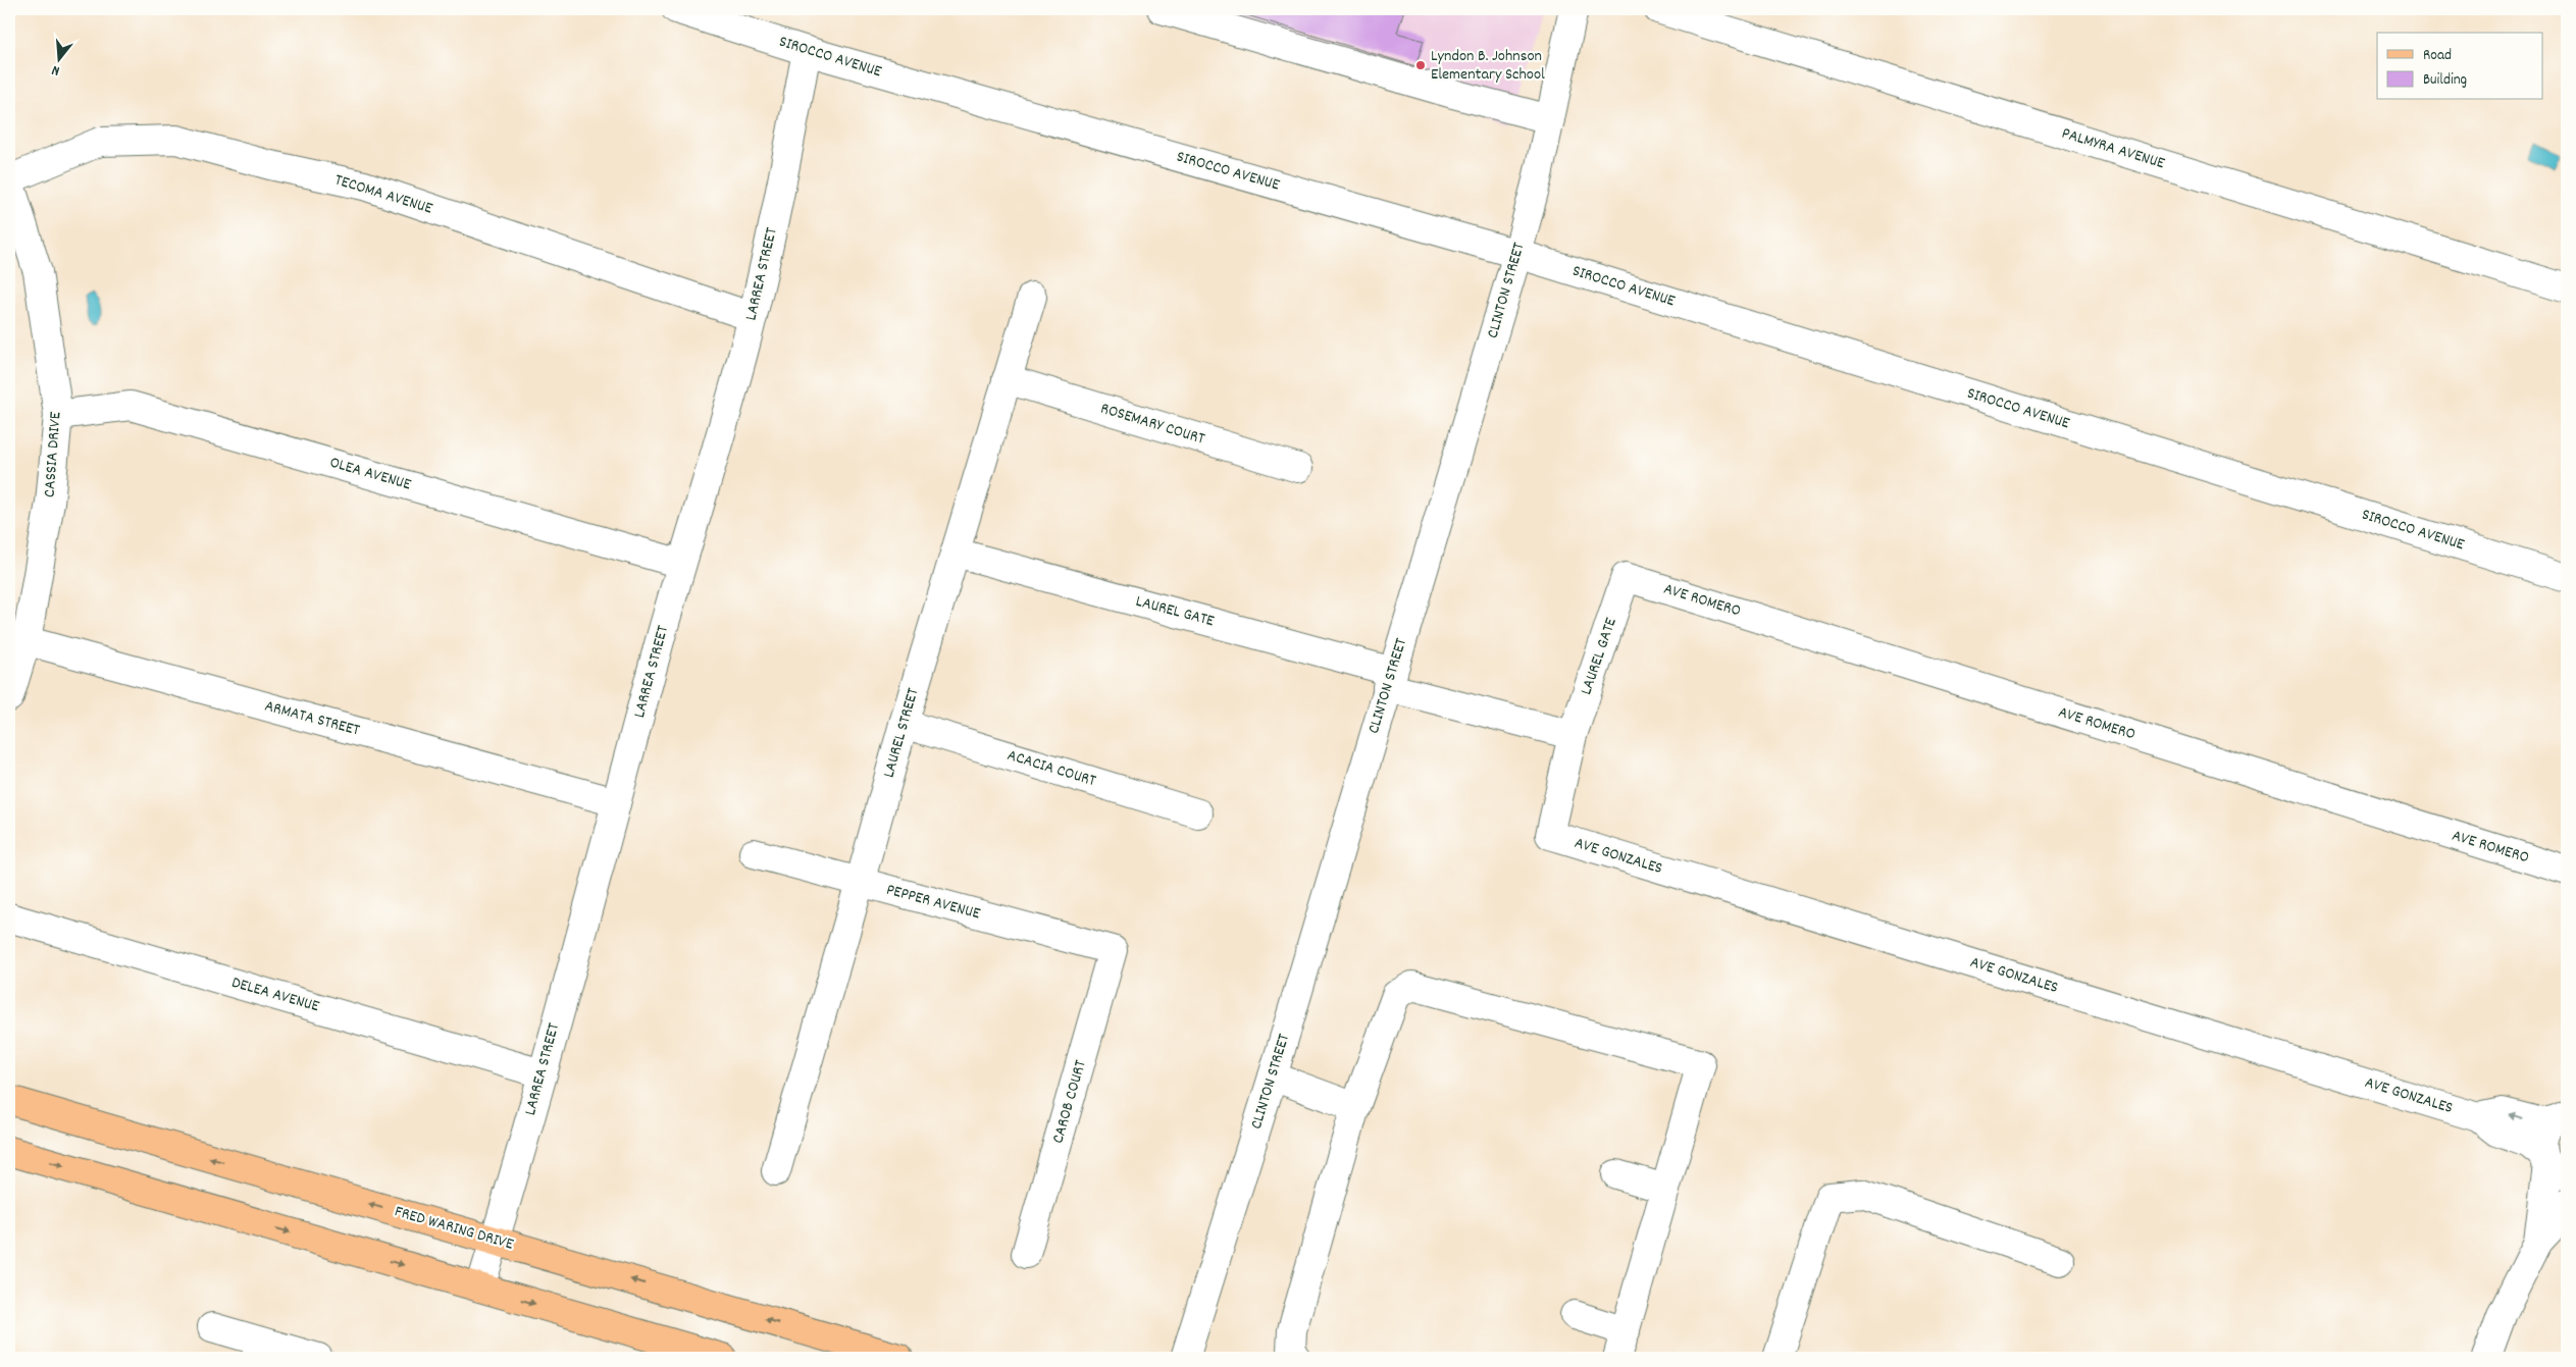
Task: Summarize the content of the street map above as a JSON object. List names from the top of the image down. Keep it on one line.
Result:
{"streets":{"main road":["FRED WARING DRIVE"],"street":["SIROCCO AVENUE","PALMYRA AVENUE","TECOMA AVENUE","LARREA STREET","CLINTON STREET","ROSEMARY COURT","CASSIA DRIVE","OLEA AVENUE","AVE ROMERO","LAUREL GATE","ARMATA STREET","LAUREL STREET","ACACIA COURT","AVE GONZALES","PEPPER AVENUE","DELEA AVENUE","CAROB COURT"]},"crossings":[["SIROCCO AVENUE","LARREA STREET"],["SIROCCO AVENUE","CLINTON STREET"],["TECOMA AVENUE","LARREA STREET"],["TECOMA AVENUE","CASSIA DRIVE"],["LARREA STREET","OLEA AVENUE"],["LARREA STREET","ARMATA STREET"],["LARREA STREET","DELEA AVENUE"],["LARREA STREET","FRED WARING DRIVE"],["CLINTON STREET","LAUREL GATE"],["ROSEMARY COURT","LAUREL STREET"],["CASSIA DRIVE","OLEA AVENUE"],["CASSIA DRIVE","ARMATA STREET"],["AVE ROMERO","LAUREL GATE"],["LAUREL GATE","LAUREL STREET"],["LAUREL GATE","AVE GONZALES"],["LAUREL STREET","ACACIA COURT"],["LAUREL STREET","PEPPER AVENUE"],["PEPPER AVENUE","CAROB COURT"]],"places":["Lyndon B. Johnson Elementary School"],"legend":["Road","Building"],"north":"bottom"}
